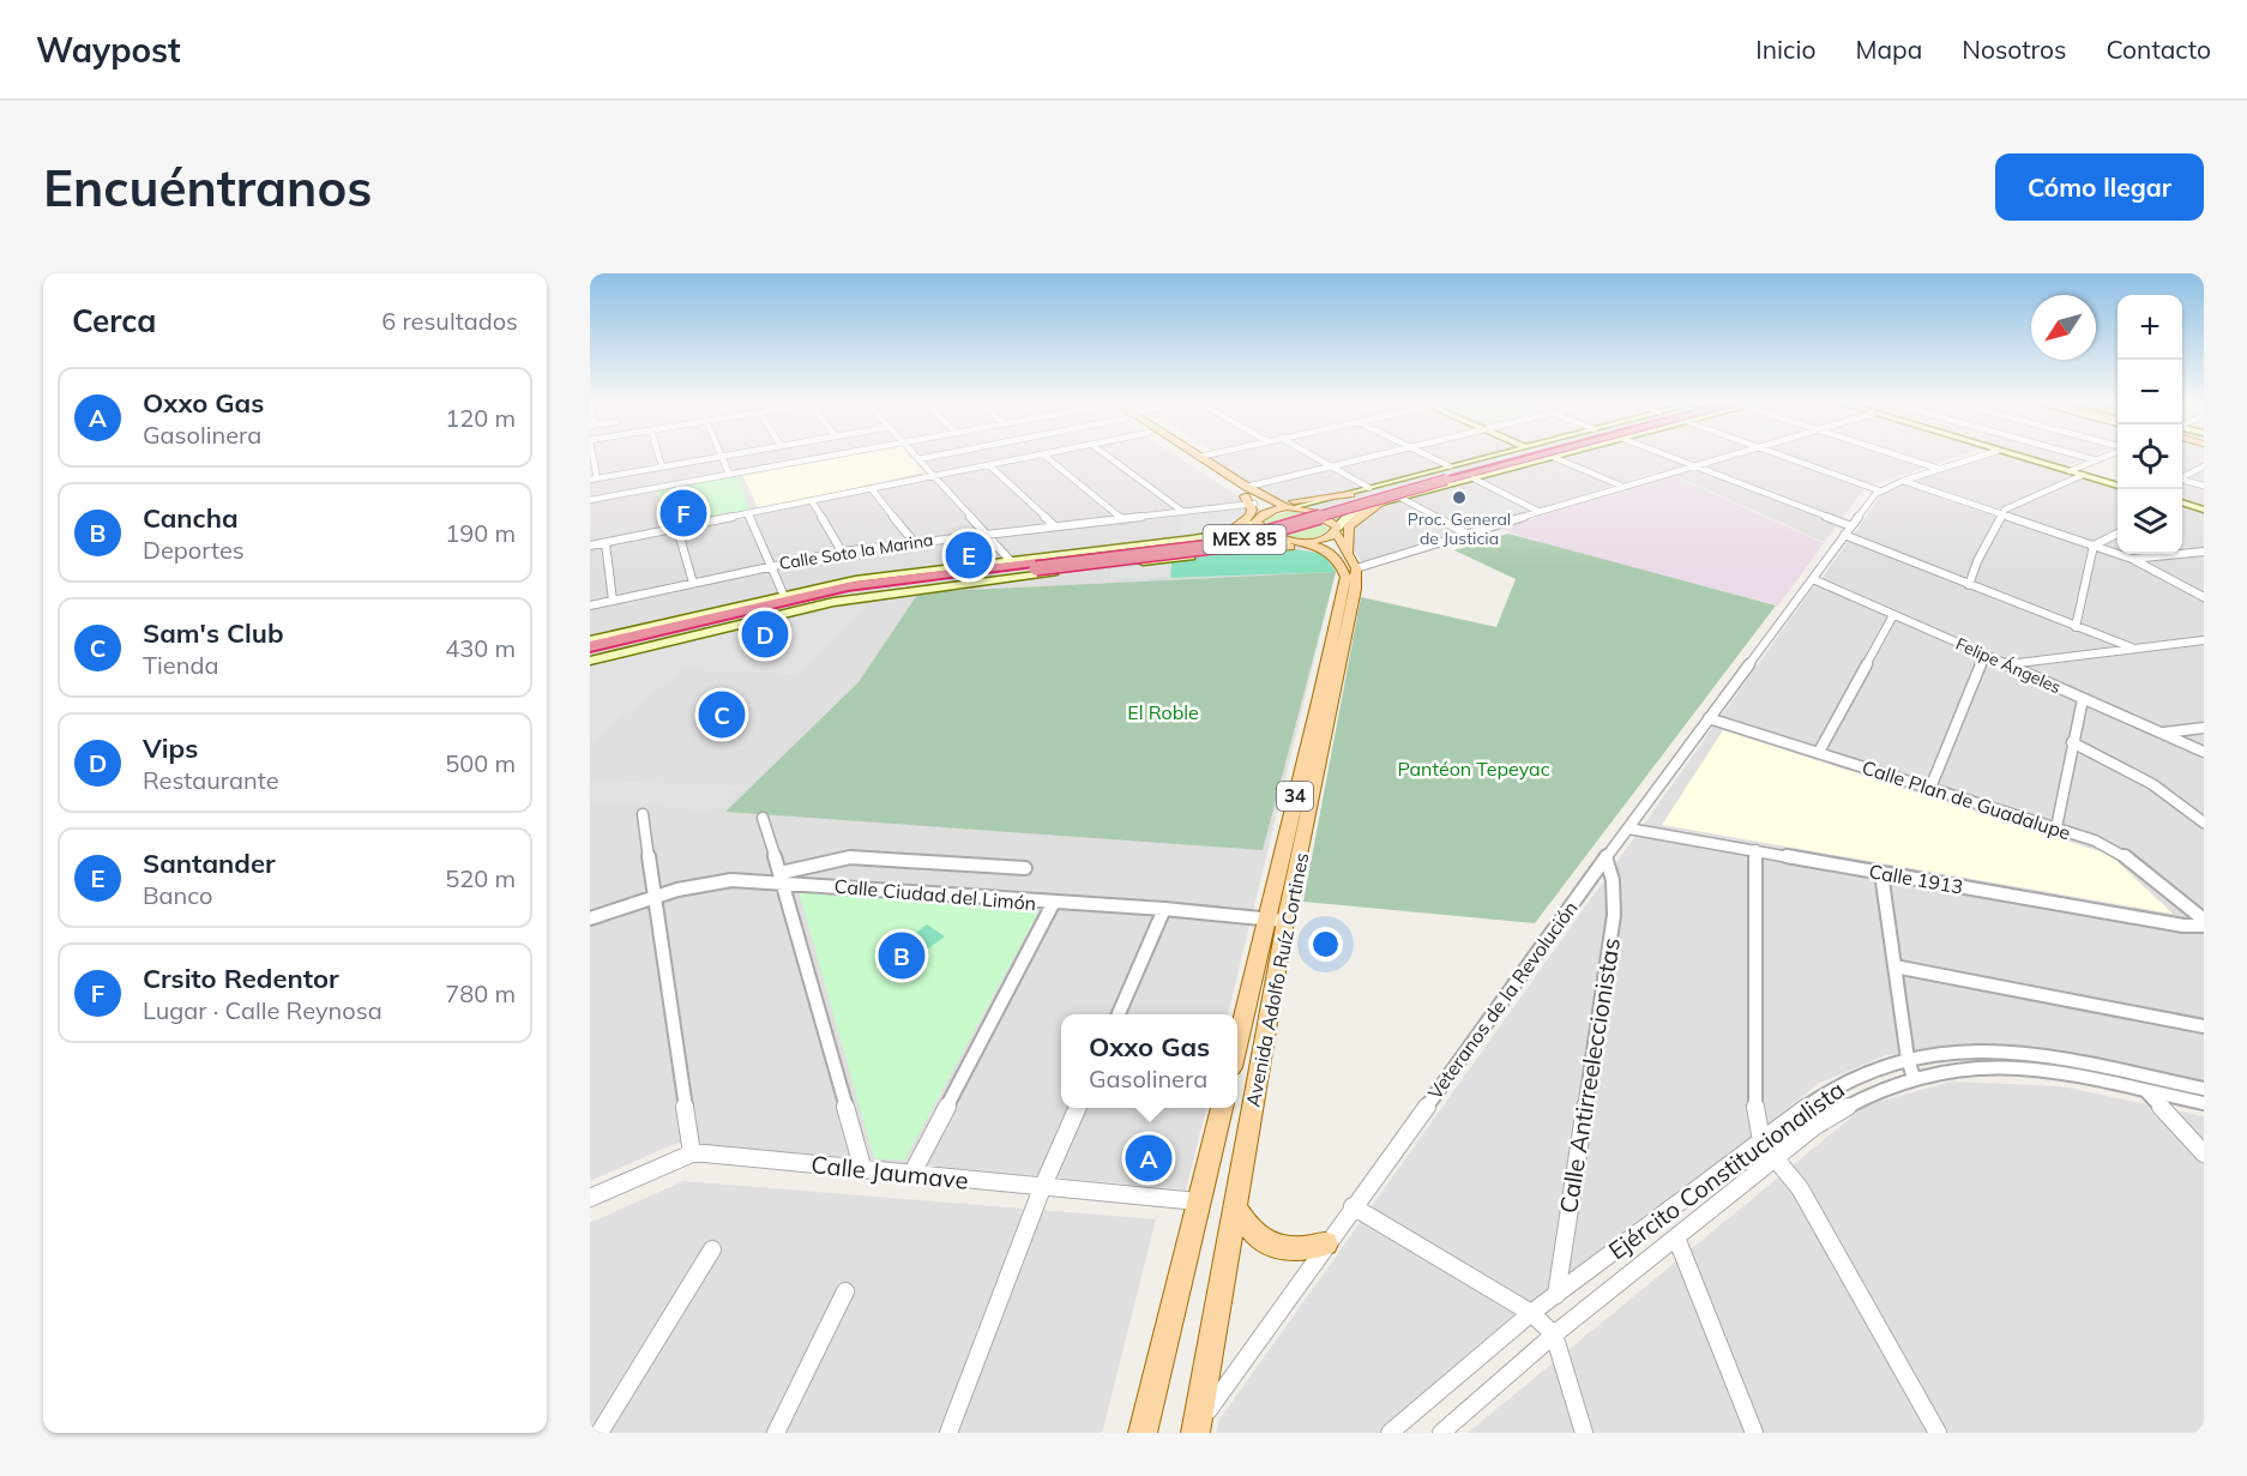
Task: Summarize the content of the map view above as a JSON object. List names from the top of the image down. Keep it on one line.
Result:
{"streets":{"highway":["MEX 85"],"main road":["34","Avenida Adolfo Ruíz Cortines"],"street":["Calle Soto la Marina","Felipe Ángeles","Calle Plan de Guadalupe","Calle 1913","Calle Ciudad del Limón","Veteranos de la Revolución","Calle Antirreeleccionistas","Ejército Constitucionalista","Calle Jaumave"]},"crossings":[["Calle Soto la Marina","34"],["Felipe Ángeles","Veteranos de la Revolución"],["34","Avenida Adolfo Ruíz Cortines"],["Calle Plan de Guadalupe","Veteranos de la Revolución"],["Calle 1913","Veteranos de la Revolución"],["Calle Ciudad del Limón","Avenida Adolfo Ruíz Cortines"],["Avenida Adolfo Ruíz Cortines","Veteranos de la Revolución"],["Avenida Adolfo Ruíz Cortines","Calle Jaumave"],["Veteranos de la Revolución","Calle Antirreeleccionistas"],["Calle Antirreeleccionistas","Ejército Constitucionalista"]],"parks":["El Roble","Pantéon Tepeyac"],"places":["Proc. General de Justicia"],"north":"bottom left","page":{"header":"Waypost","nav":["Inicio","Mapa","Nosotros","Contacto"],"buttons":"Cómo llegar","title":"Encuéntranos","heading":["Cerca","6 resultados"],"map_buttons":["+","−"],"list":[{"mark":"A","name":"Oxxo Gas","note":"Gasolinera","value":"120 m"},{"mark":"B","name":"Cancha","note":"Deportes","value":"190 m"},{"mark":"C","name":"Sam's Club","note":"Tienda","value":"430 m"},{"mark":"D","name":"Vips","note":"Restaurante","value":"500 m"},{"mark":"E","name":"Santander","note":"Banco","value":"520 m"},{"mark":"F","name":"Crsito Redentor","note":"Lugar · Calle Reynosa","value":"780 m"}],"pins":["F","E","D","C","B","A"],"popup":["Oxxo Gas","Gasolinera"]}}
